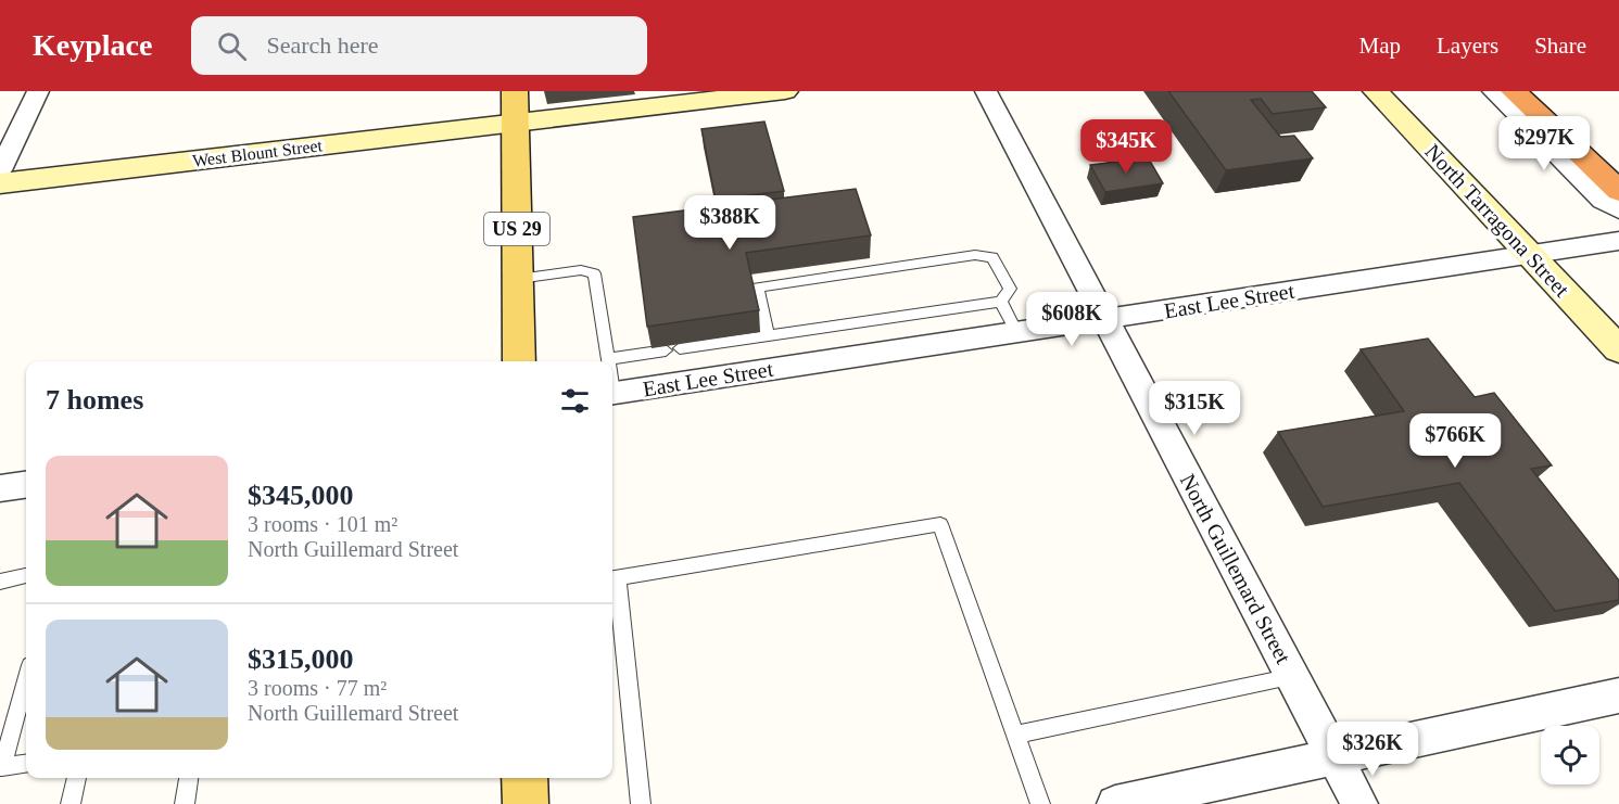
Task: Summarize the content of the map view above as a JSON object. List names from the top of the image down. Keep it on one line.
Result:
{"streets":{"main road":["US 29"],"street":["West Blount Street","North Tarragona Street","East Lee Street","North Guillemard Street"]},"crossings":[["West Blount Street","US 29"],["North Tarragona Street","East Lee Street"],["East Lee Street","North Guillemard Street"]],"page":{"header":"Keyplace","search":"Search here","nav":["Map","Layers","Share"],"price":["$297K","$345K","$388K","$608K","$315K","$766K","$326K"],"heading":"7 homes","list":[{"name":"$345,000","note":"3 rooms · 101 m² · North Guillemard Street"},{"name":"$315,000","note":"3 rooms · 77 m² · North Guillemard Street"}]}}
